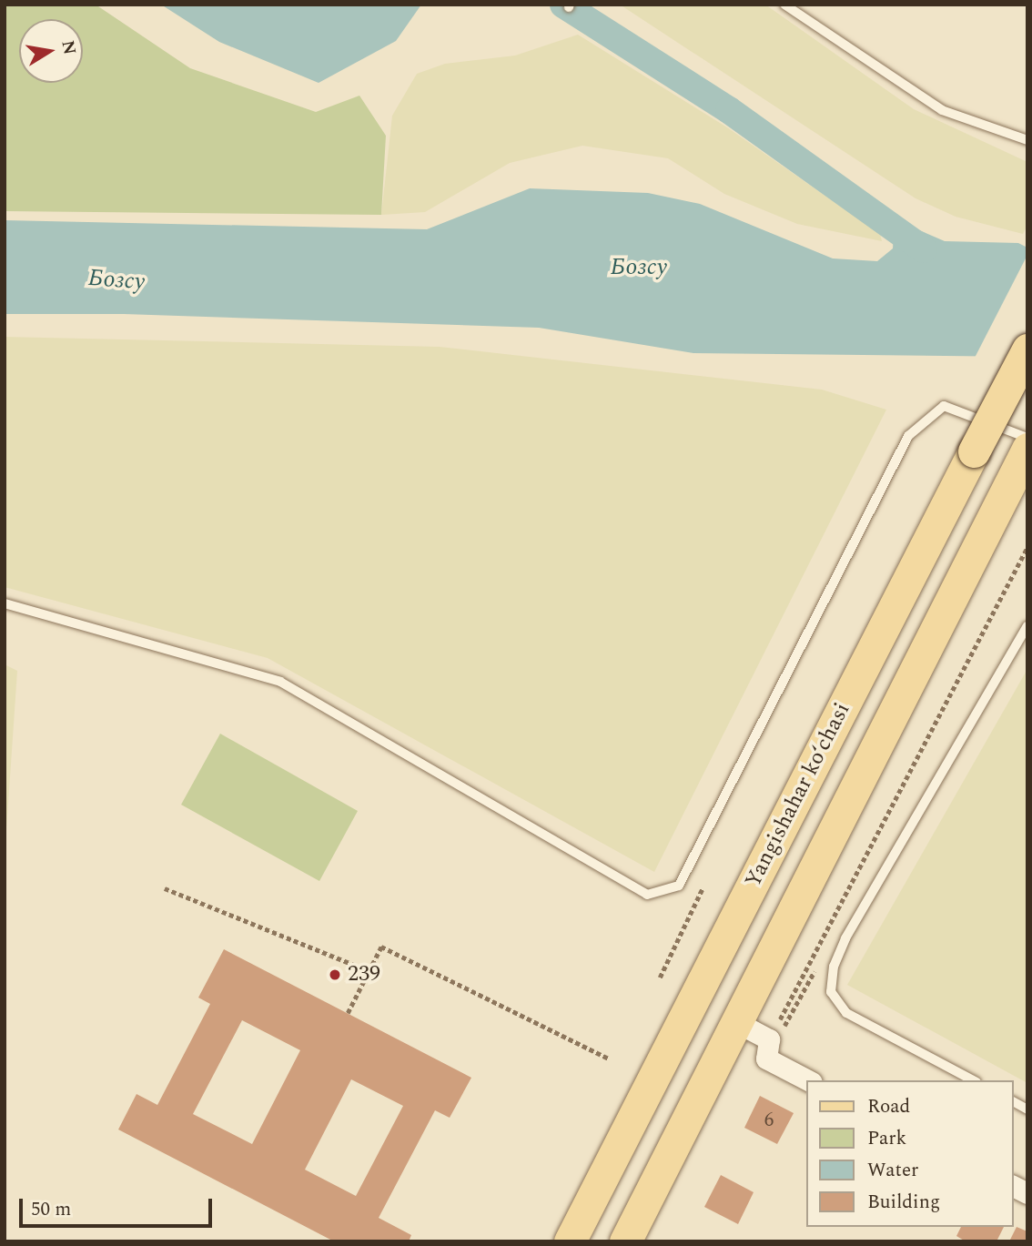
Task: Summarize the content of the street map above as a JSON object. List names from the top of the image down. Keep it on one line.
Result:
{"streets":{"main road":["Yangishahar ko‘chasi"]},"water":["Бозсу"],"places":["239"],"house_numbers":["6"],"legend":["Road","Park","Water","Building"],"scale_bar":"50 m","north":"right"}
